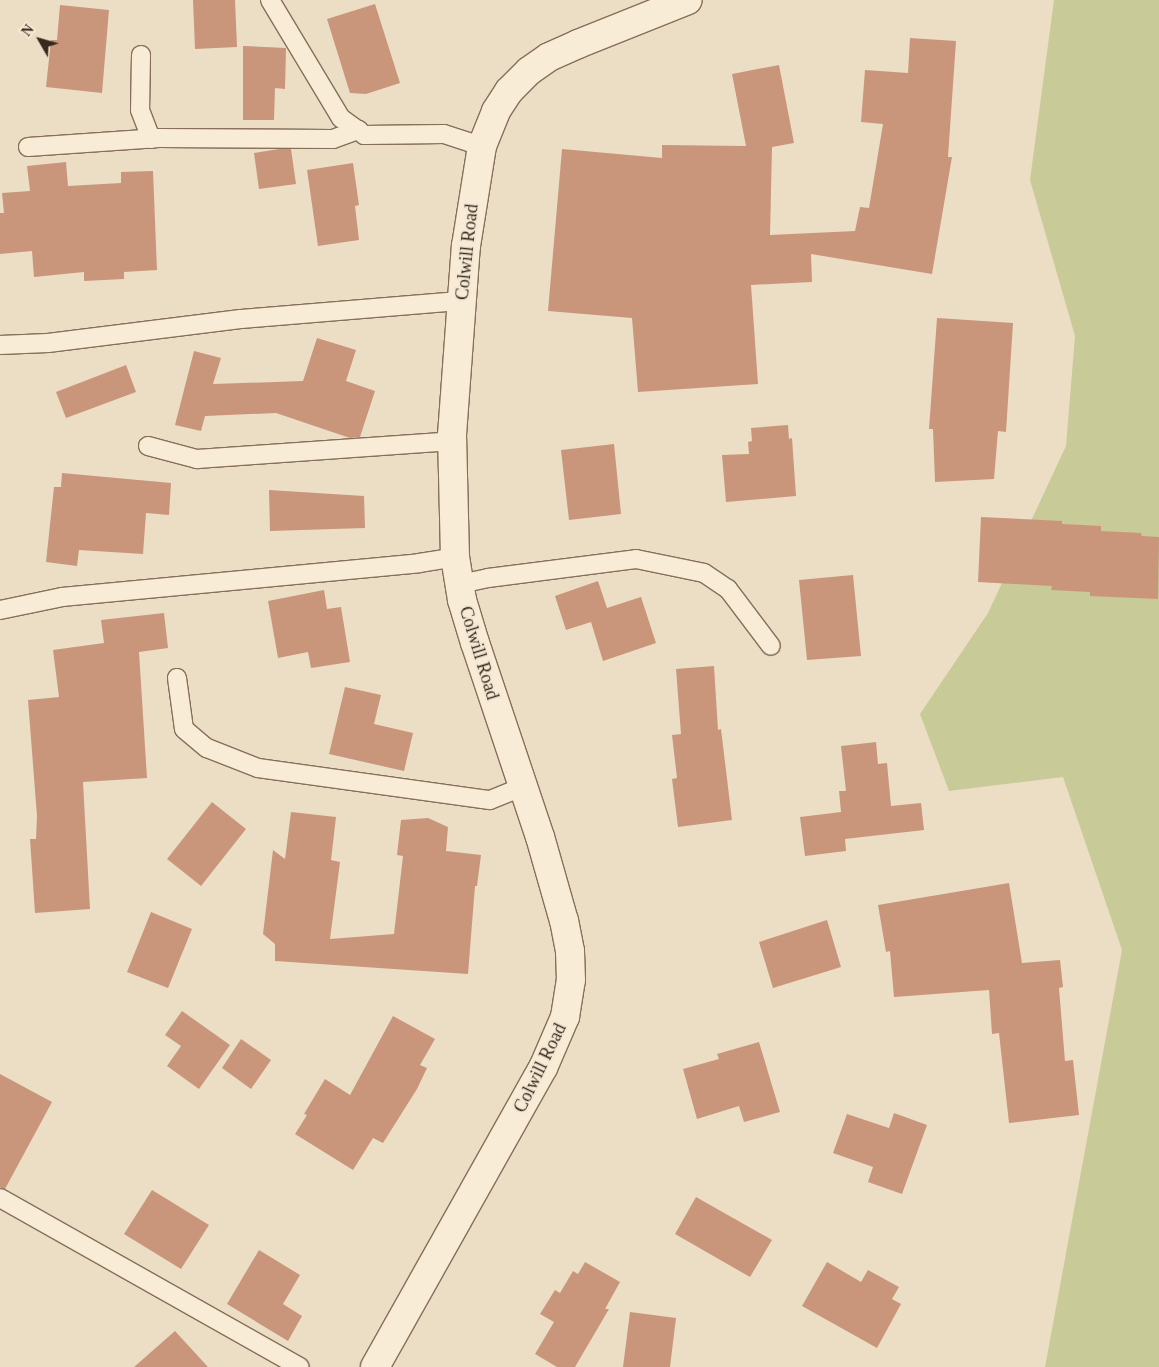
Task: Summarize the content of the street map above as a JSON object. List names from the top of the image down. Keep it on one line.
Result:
{"streets":{"street":["Colwill Road"]},"north":"top left"}
